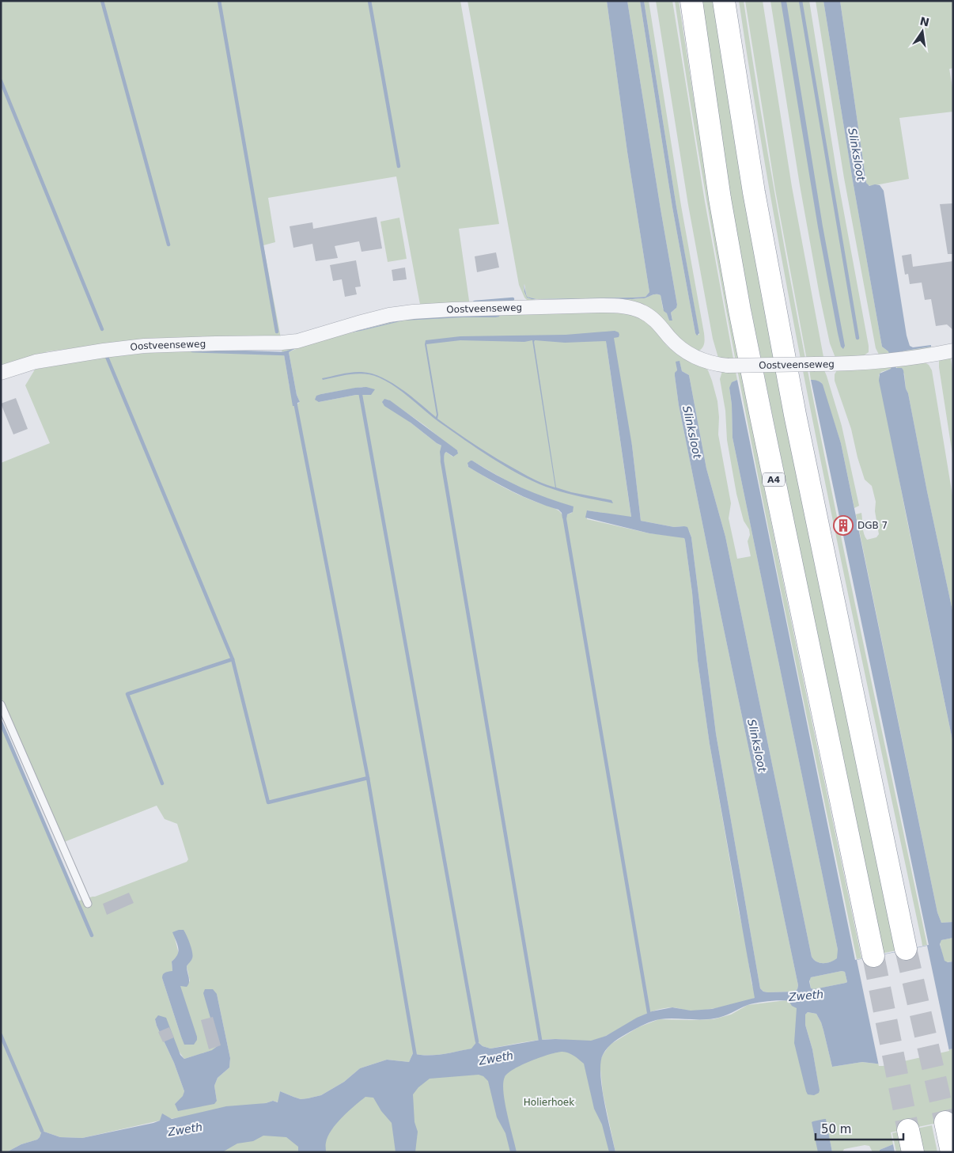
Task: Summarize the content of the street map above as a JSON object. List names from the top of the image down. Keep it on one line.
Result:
{"streets":{"highway":["A4"],"street":["Oostveenseweg"]},"water":["Slinksloot","Zweth"],"parks":["Holierhoek"],"places":{"building":["DGB 7"]},"scale_bar":"50 m","north":"top"}
